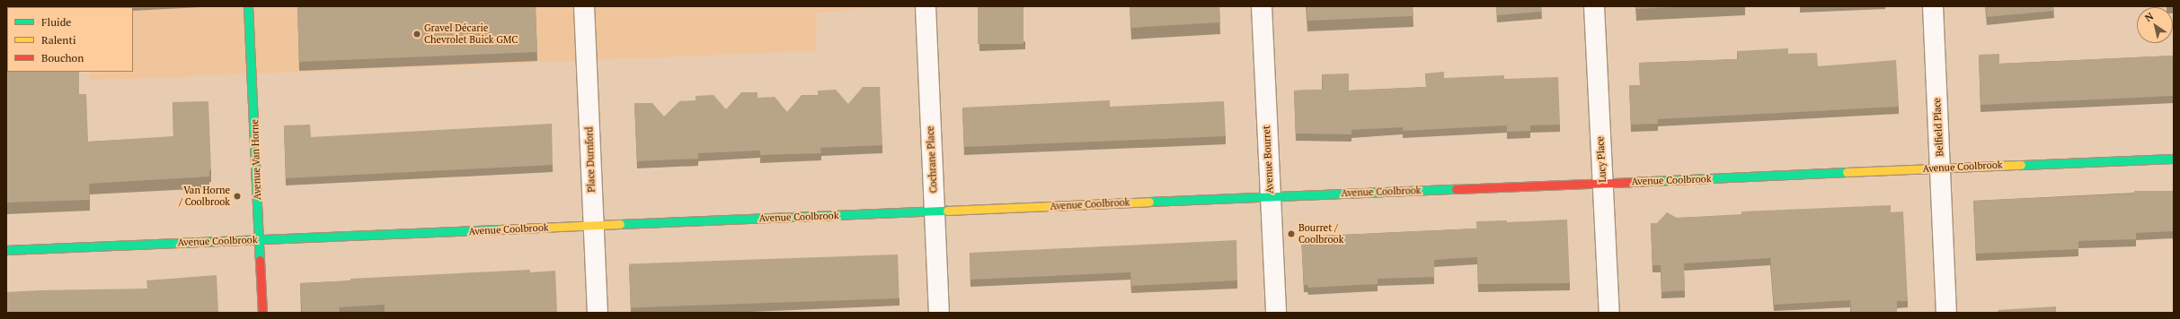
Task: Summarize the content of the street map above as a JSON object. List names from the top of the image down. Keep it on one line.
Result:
{"streets":{"street":["Belfield Place","Avenue Van Horne","Place Durnford","Cochrane Place","Avenue Bourret","Lucy Place","Avenue Coolbrook"]},"crossings":[["Belfield Place","Avenue Coolbrook"],["Avenue Van Horne","Avenue Coolbrook"],["Place Durnford","Avenue Coolbrook"],["Cochrane Place","Avenue Coolbrook"],["Avenue Bourret","Avenue Coolbrook"],["Lucy Place","Avenue Coolbrook"]],"places":["Gravel Décarie Chevrolet Buick GMC","Van Horne / Coolbrook","Bourret / Coolbrook"],"legend":["Fluide","Ralenti","Bouchon"],"north":"top left"}
